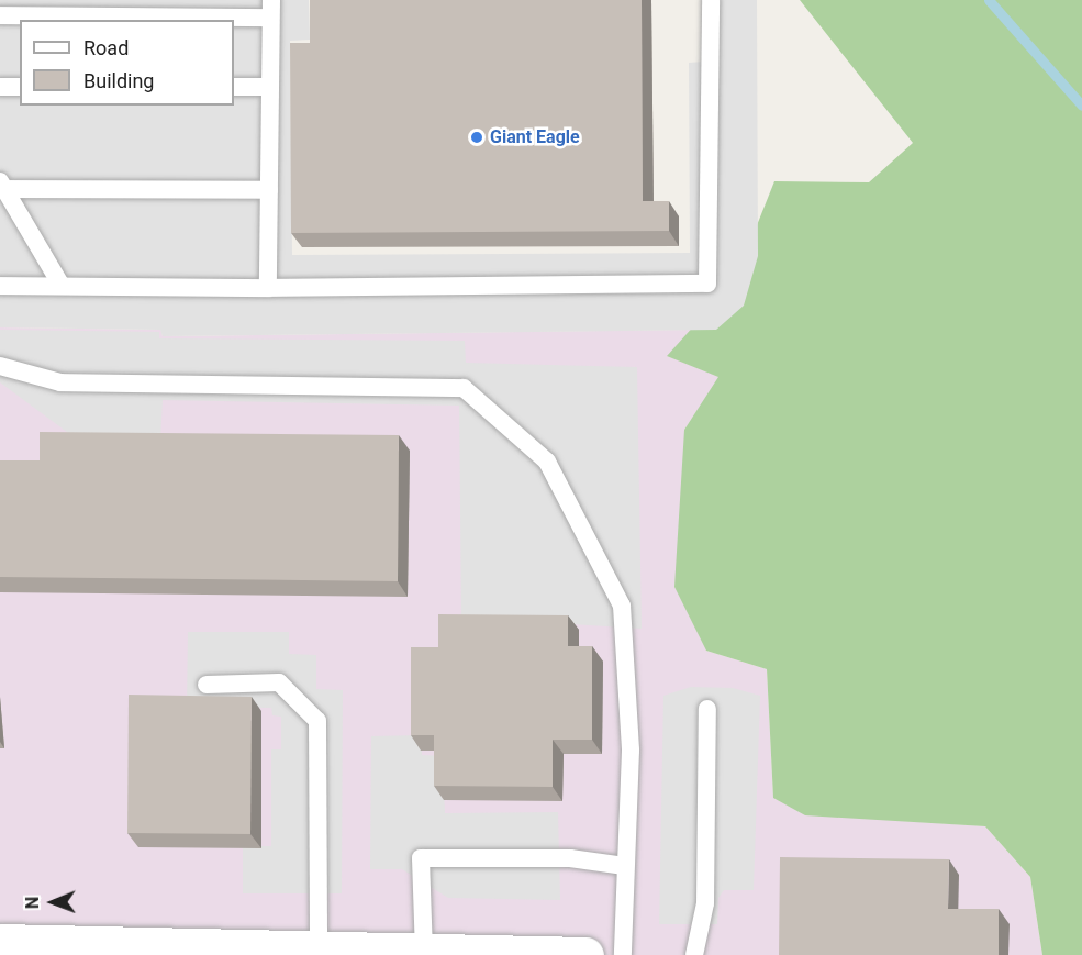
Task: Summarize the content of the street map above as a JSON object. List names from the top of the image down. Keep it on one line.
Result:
{"places":["Giant Eagle"],"legend":["Road","Building"],"north":"left"}
